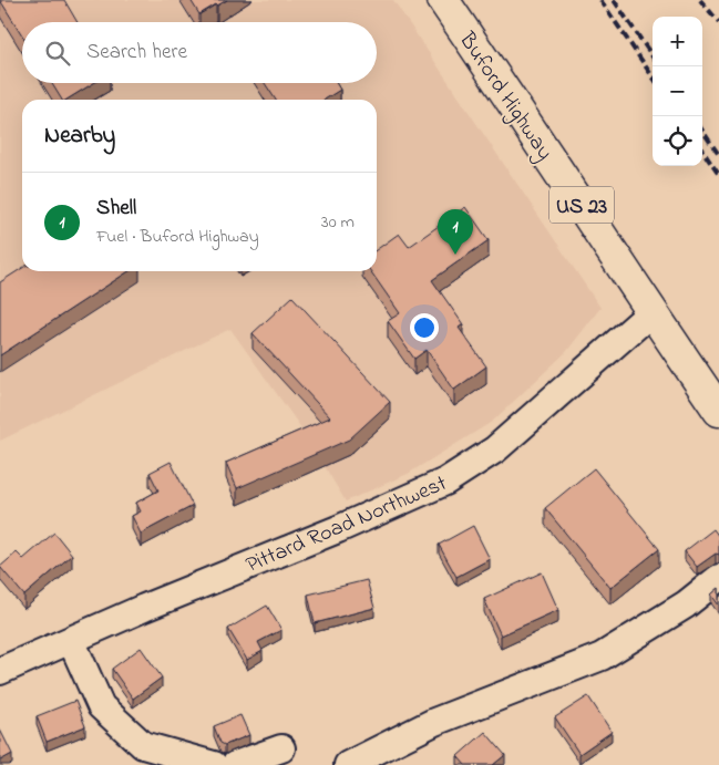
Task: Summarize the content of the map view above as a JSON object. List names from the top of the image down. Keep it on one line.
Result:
{"streets":{"main road":["Buford Highway","US 23"],"street":["Pittard Road Northwest"]},"crossings":[["Buford Highway","Pittard Road Northwest"]],"page":{"map_buttons":["+","−"],"search":"Search here","heading":"Nearby","list":[{"mark":"1","name":"Shell","note":"Fuel · Buford Highway","value":"30 m"}],"pins":"1"}}
